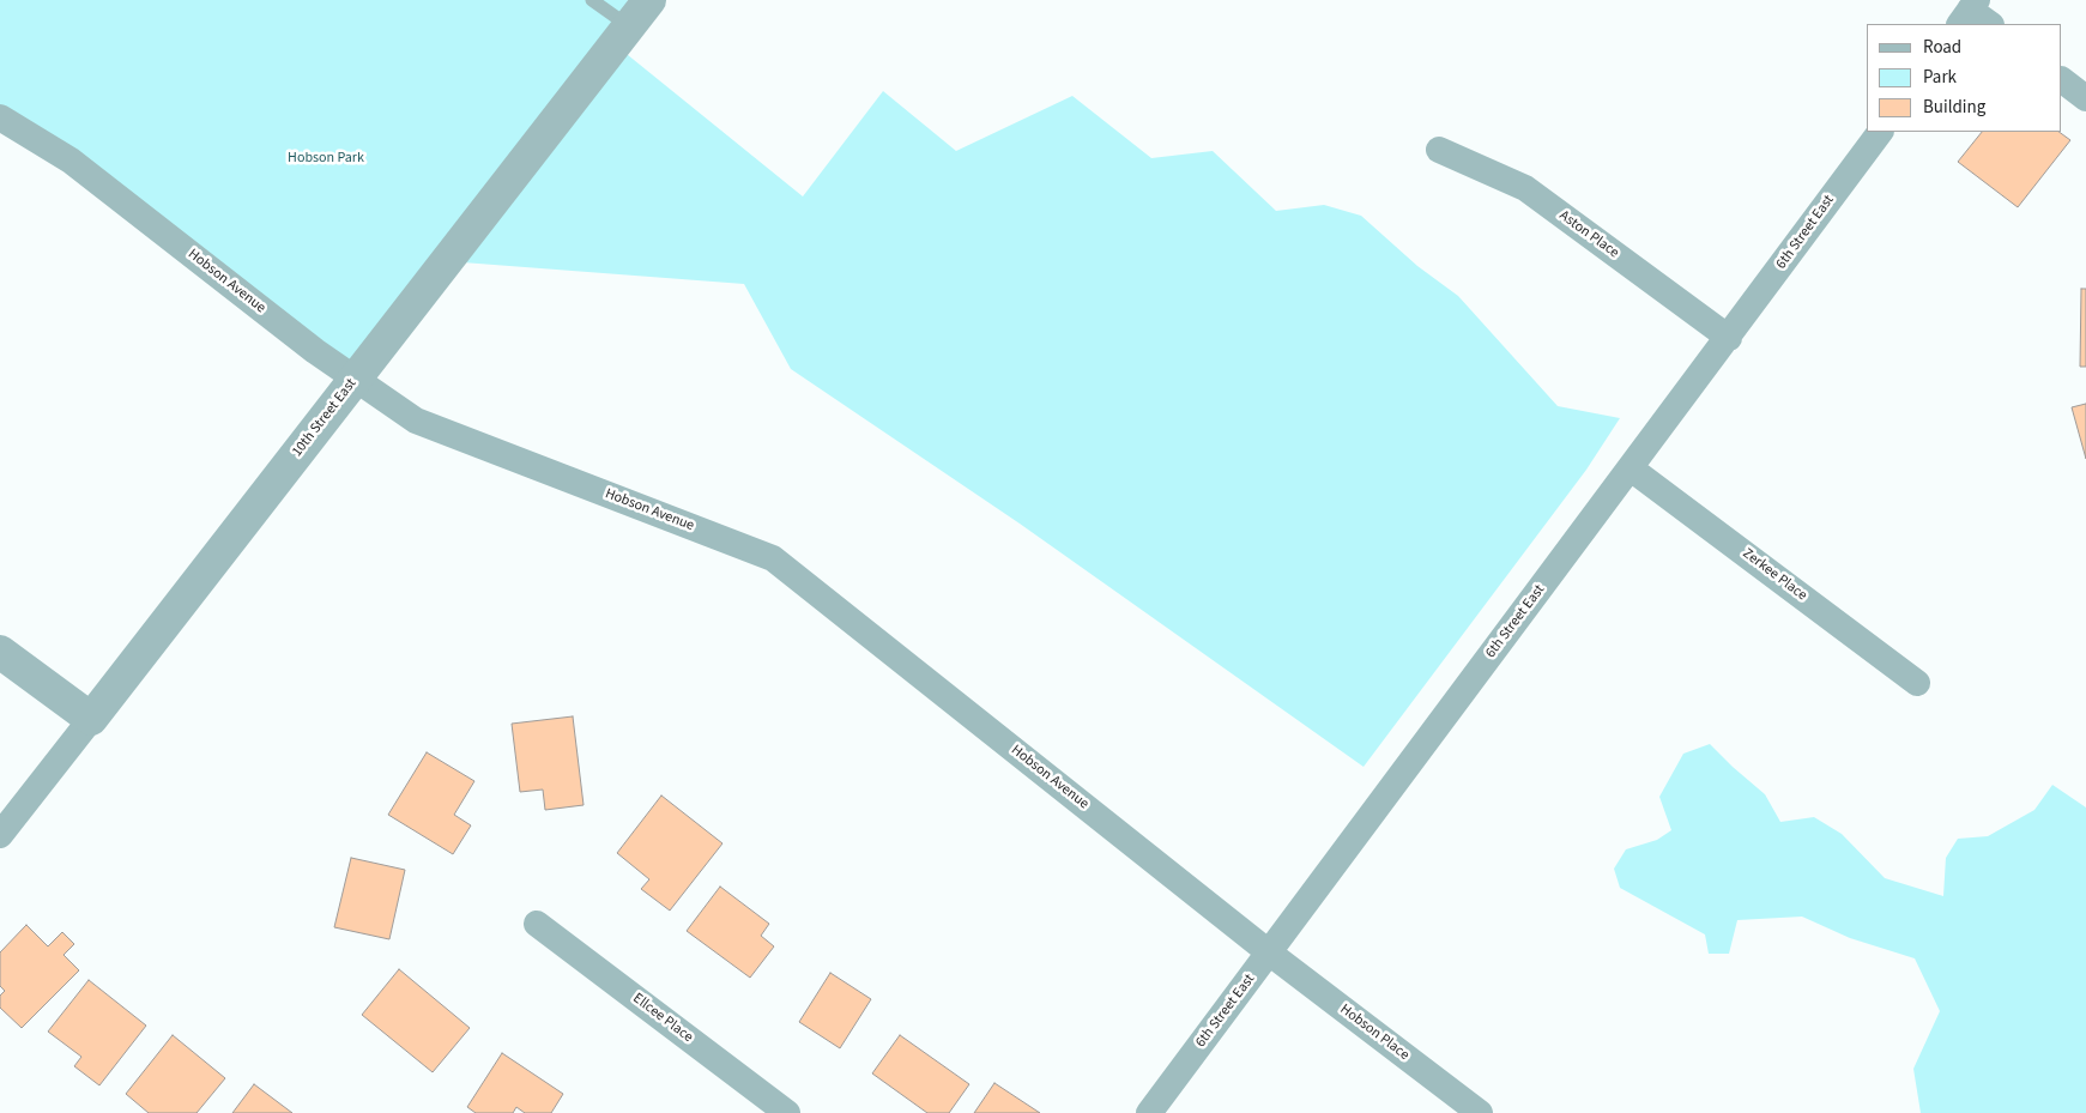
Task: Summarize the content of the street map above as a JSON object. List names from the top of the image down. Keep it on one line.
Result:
{"streets":{"street":["6th Street East","Aston Place","Hobson Avenue","10th Street East","Zerkee Place","Ellcee Place","Hobson Place"]},"crossings":[["6th Street East","Aston Place"],["6th Street East","Hobson Avenue"],["6th Street East","Zerkee Place"],["6th Street East","Hobson Place"],["Hobson Avenue","10th Street East"],["Hobson Avenue","Hobson Place"]],"parks":["Hobson Park"],"legend":["Road","Park","Building"]}
